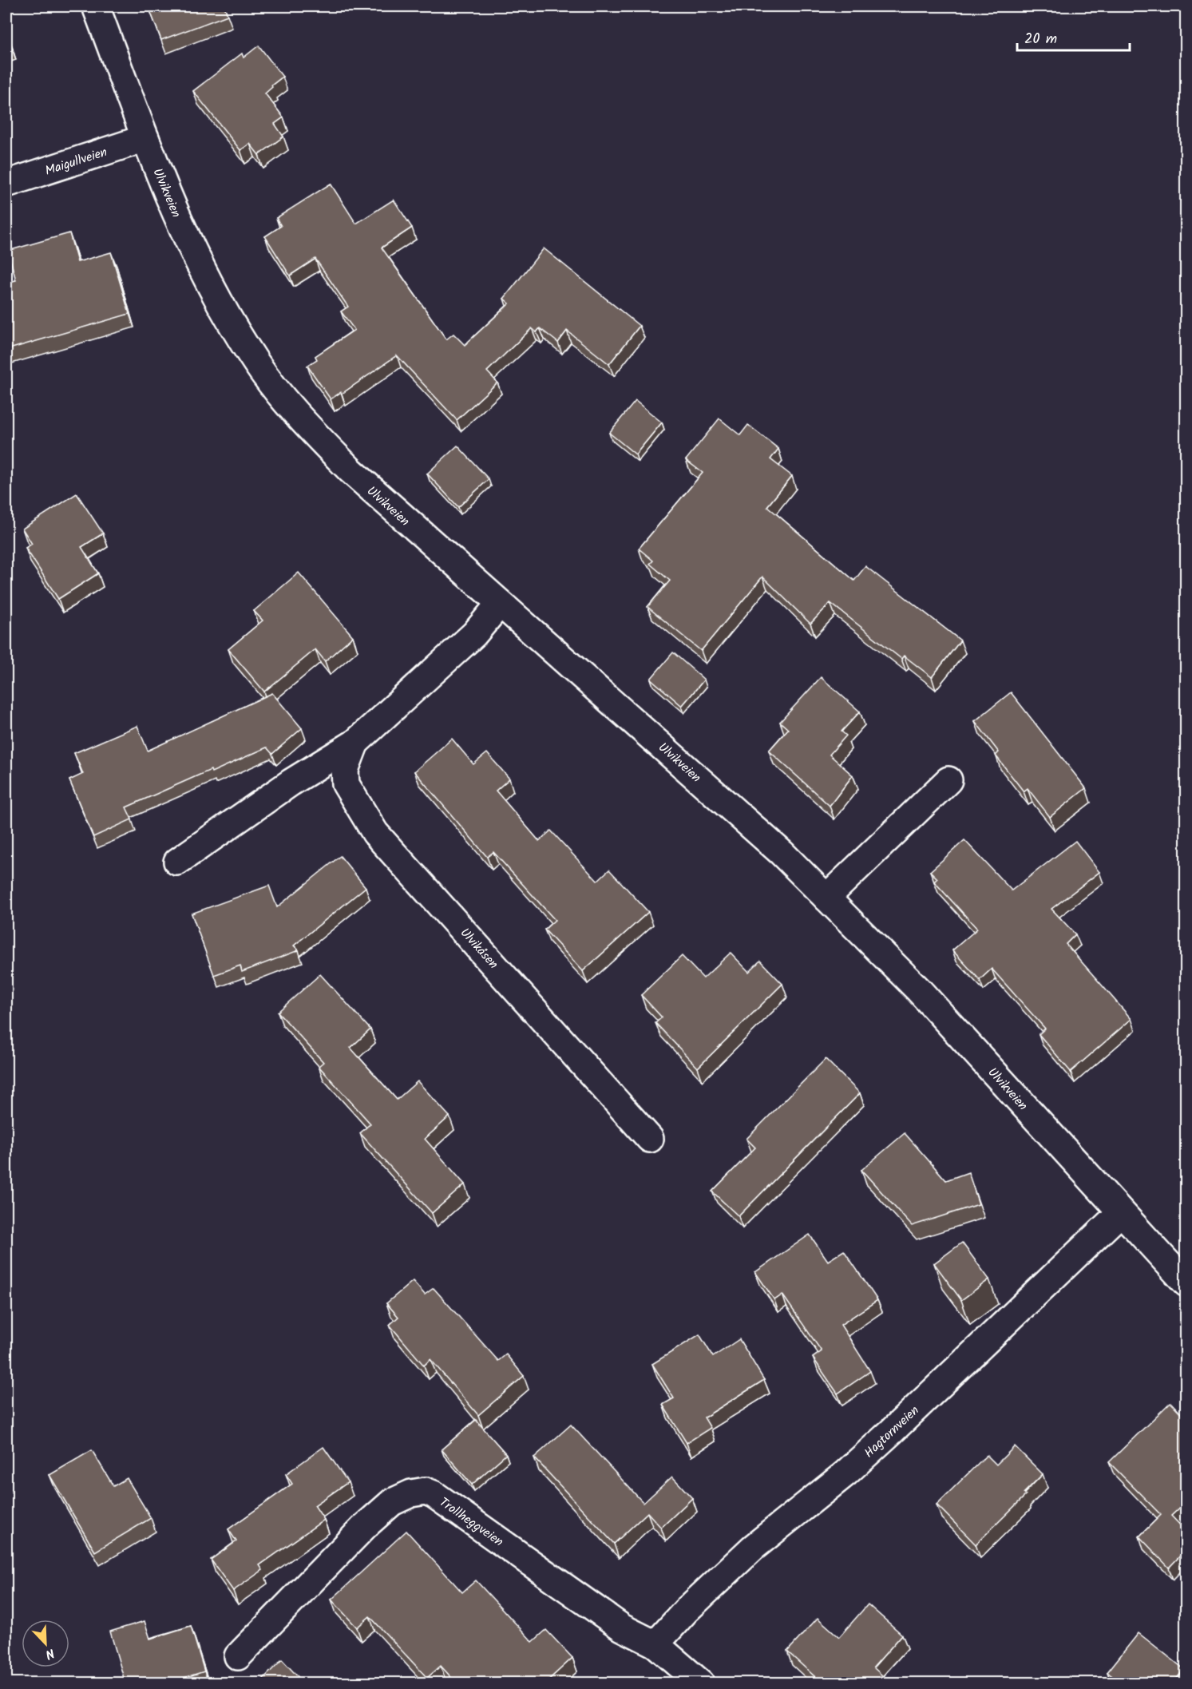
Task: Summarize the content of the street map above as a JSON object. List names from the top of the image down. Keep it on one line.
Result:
{"streets":{"street":["Maigullveien","Ulvikveien","Ulvikåsen","Hagtornveien","Trollheggveien"]},"crossings":[["Maigullveien","Ulvikveien"],["Ulvikveien","Ulvikåsen"],["Ulvikveien","Hagtornveien"],["Hagtornveien","Trollheggveien"]],"scale_bar":"20 m","north":"bottom right"}
